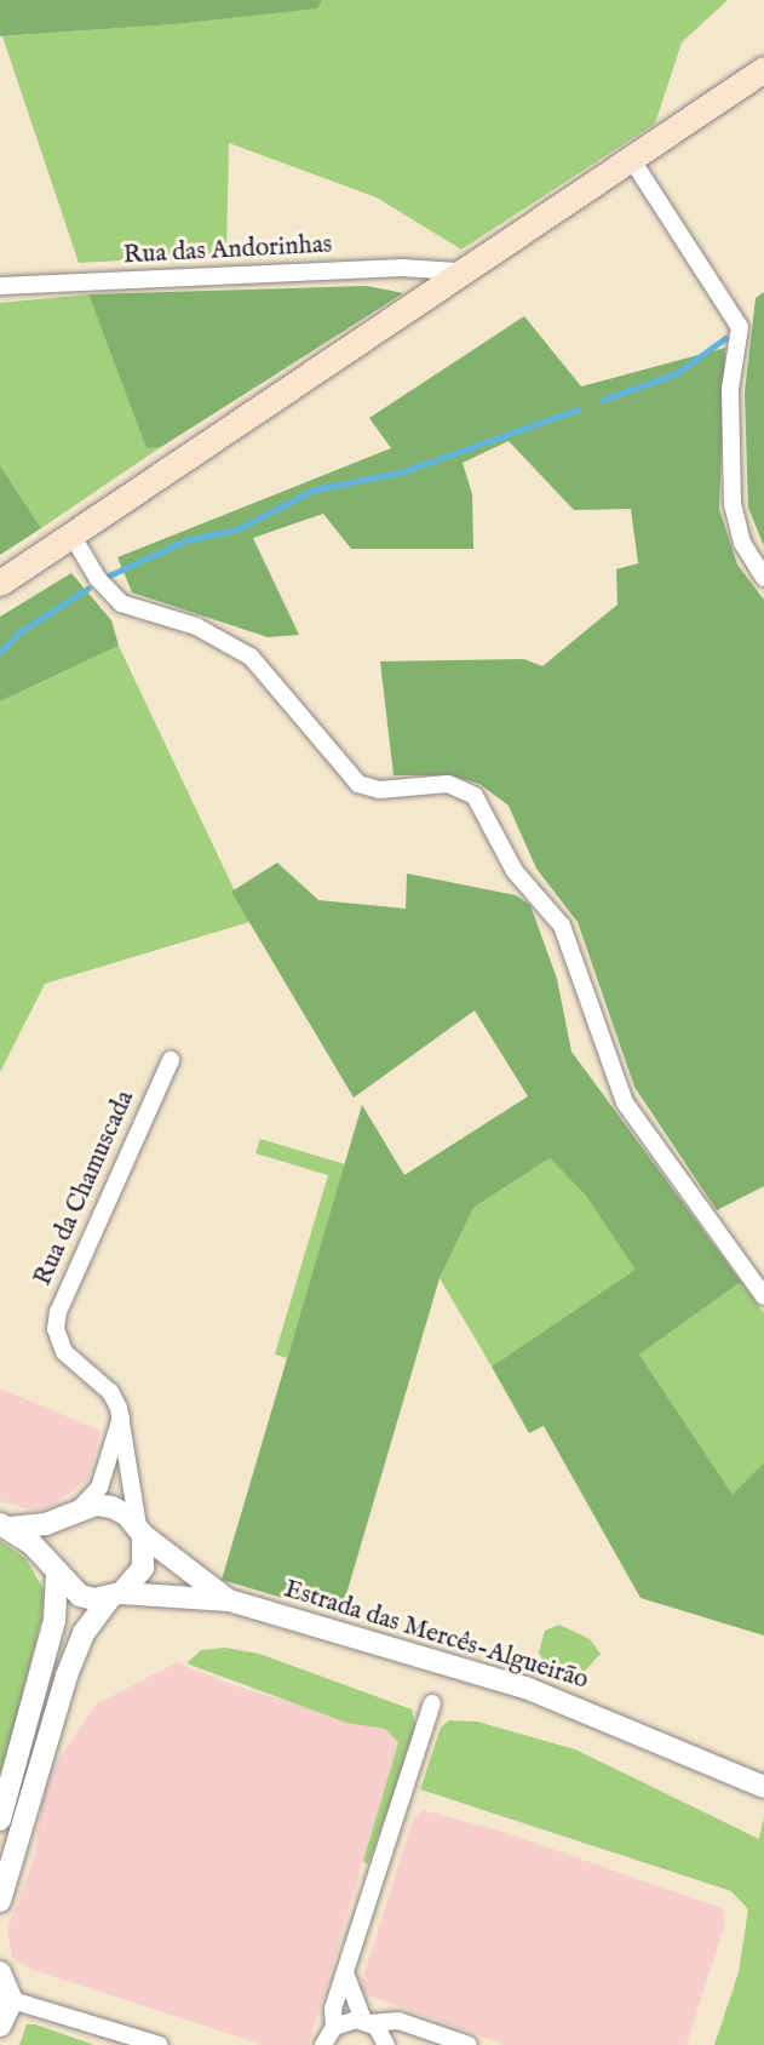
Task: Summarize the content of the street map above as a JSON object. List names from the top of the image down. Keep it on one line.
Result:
{"streets":{"street":["Rua das Andorinhas","Rua da Chamuscada","Estrada das Mercês-Algueirão"]},"crossings":[["Rua da Chamuscada","Estrada das Mercês-Algueirão"]]}
